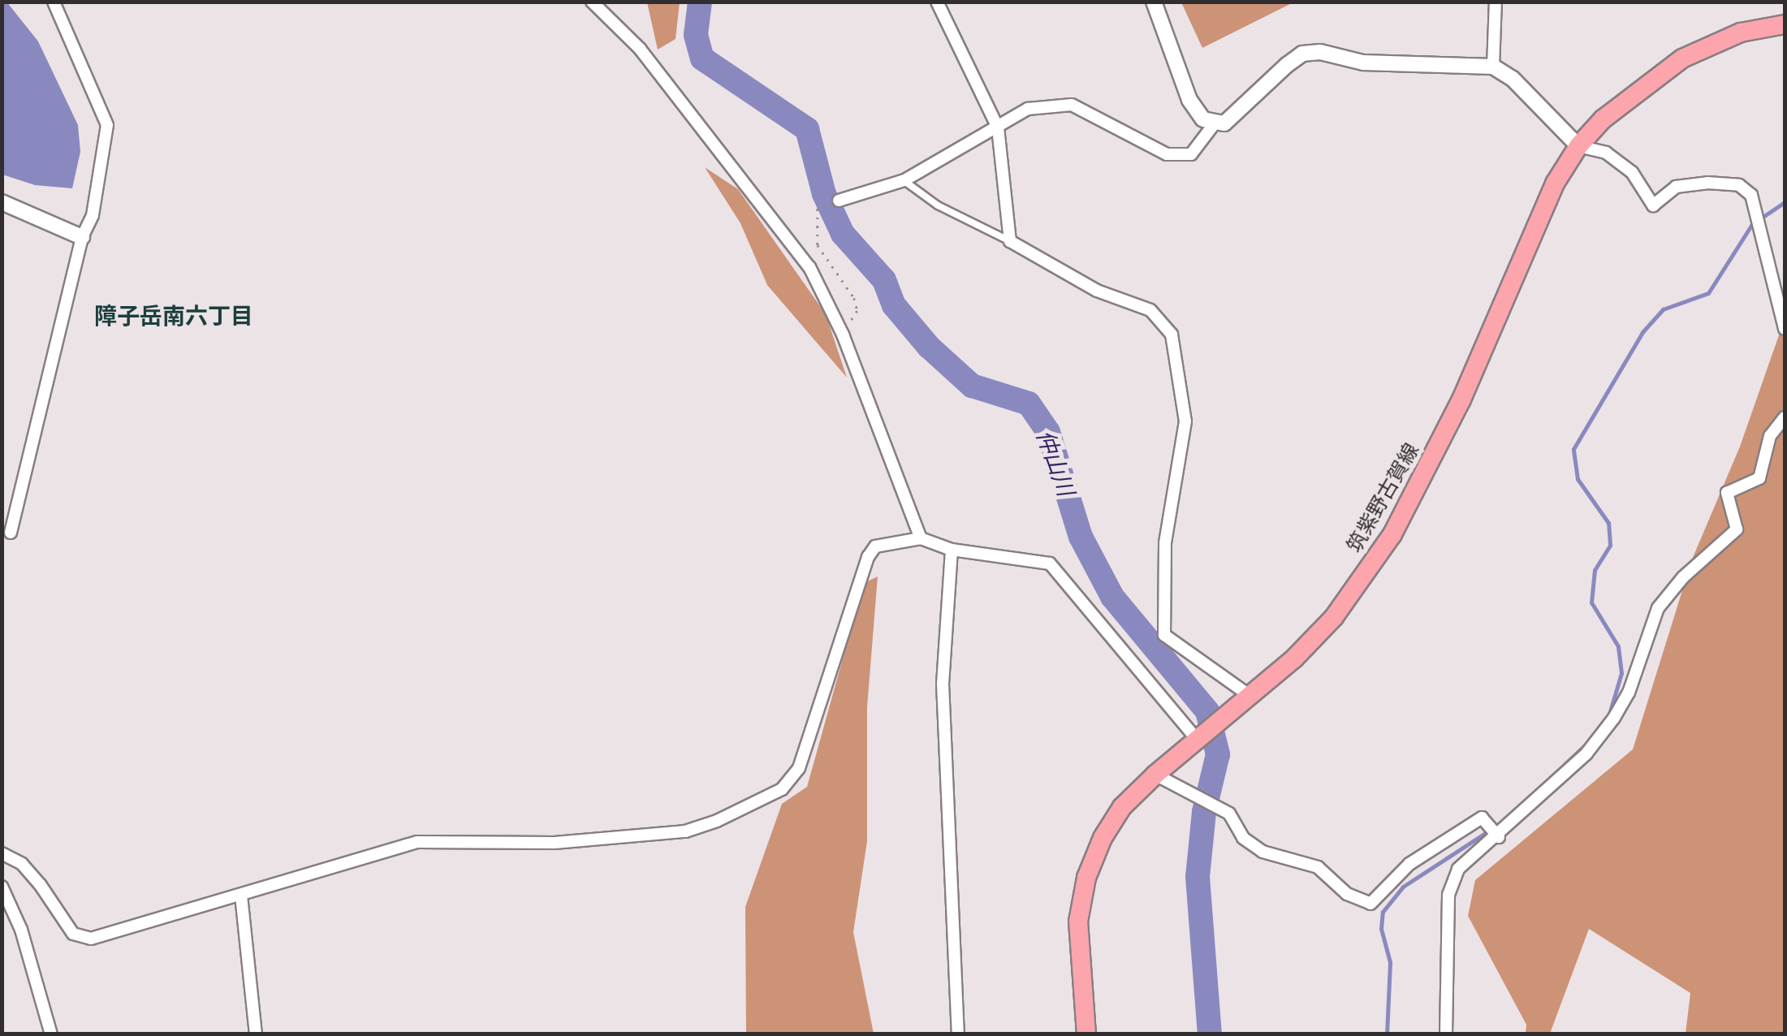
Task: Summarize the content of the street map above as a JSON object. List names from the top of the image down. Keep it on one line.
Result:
{"streets":{"main road":["筑紫野古賀線"]},"districts":["障子岳南六丁目"],"water":["仲山川"]}
